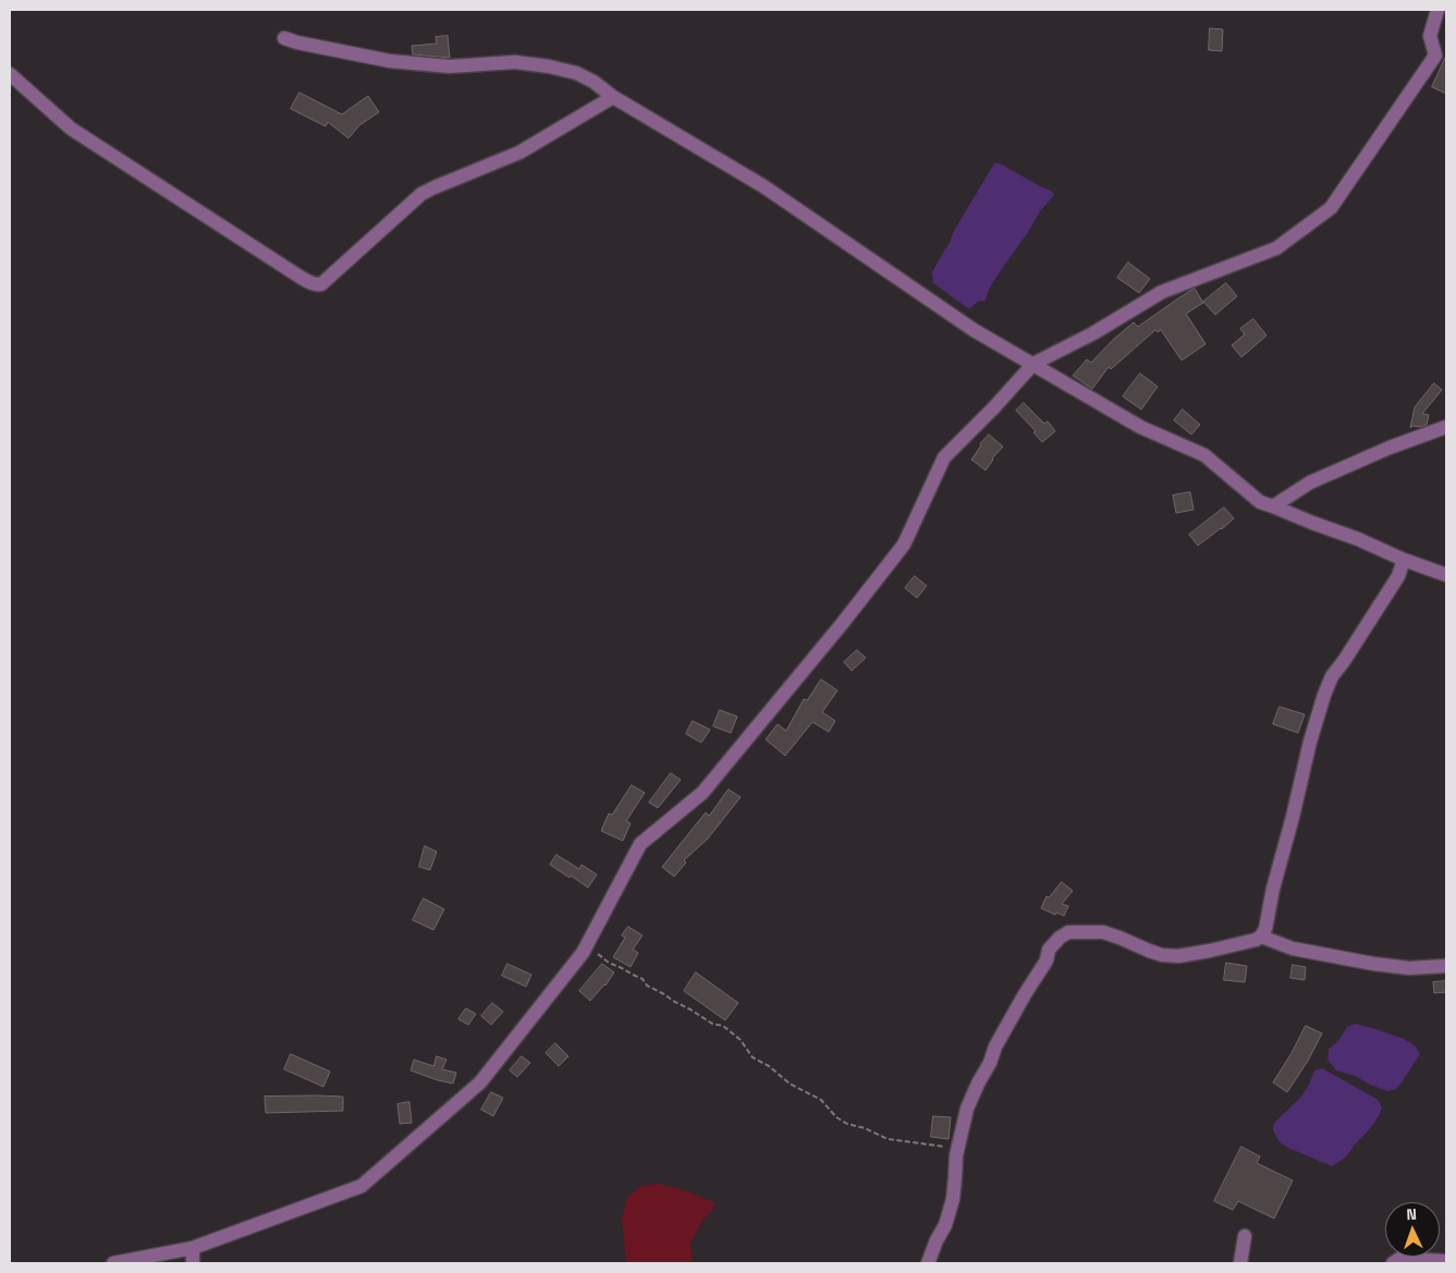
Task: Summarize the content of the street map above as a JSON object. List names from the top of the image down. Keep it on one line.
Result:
{"north":"top"}
